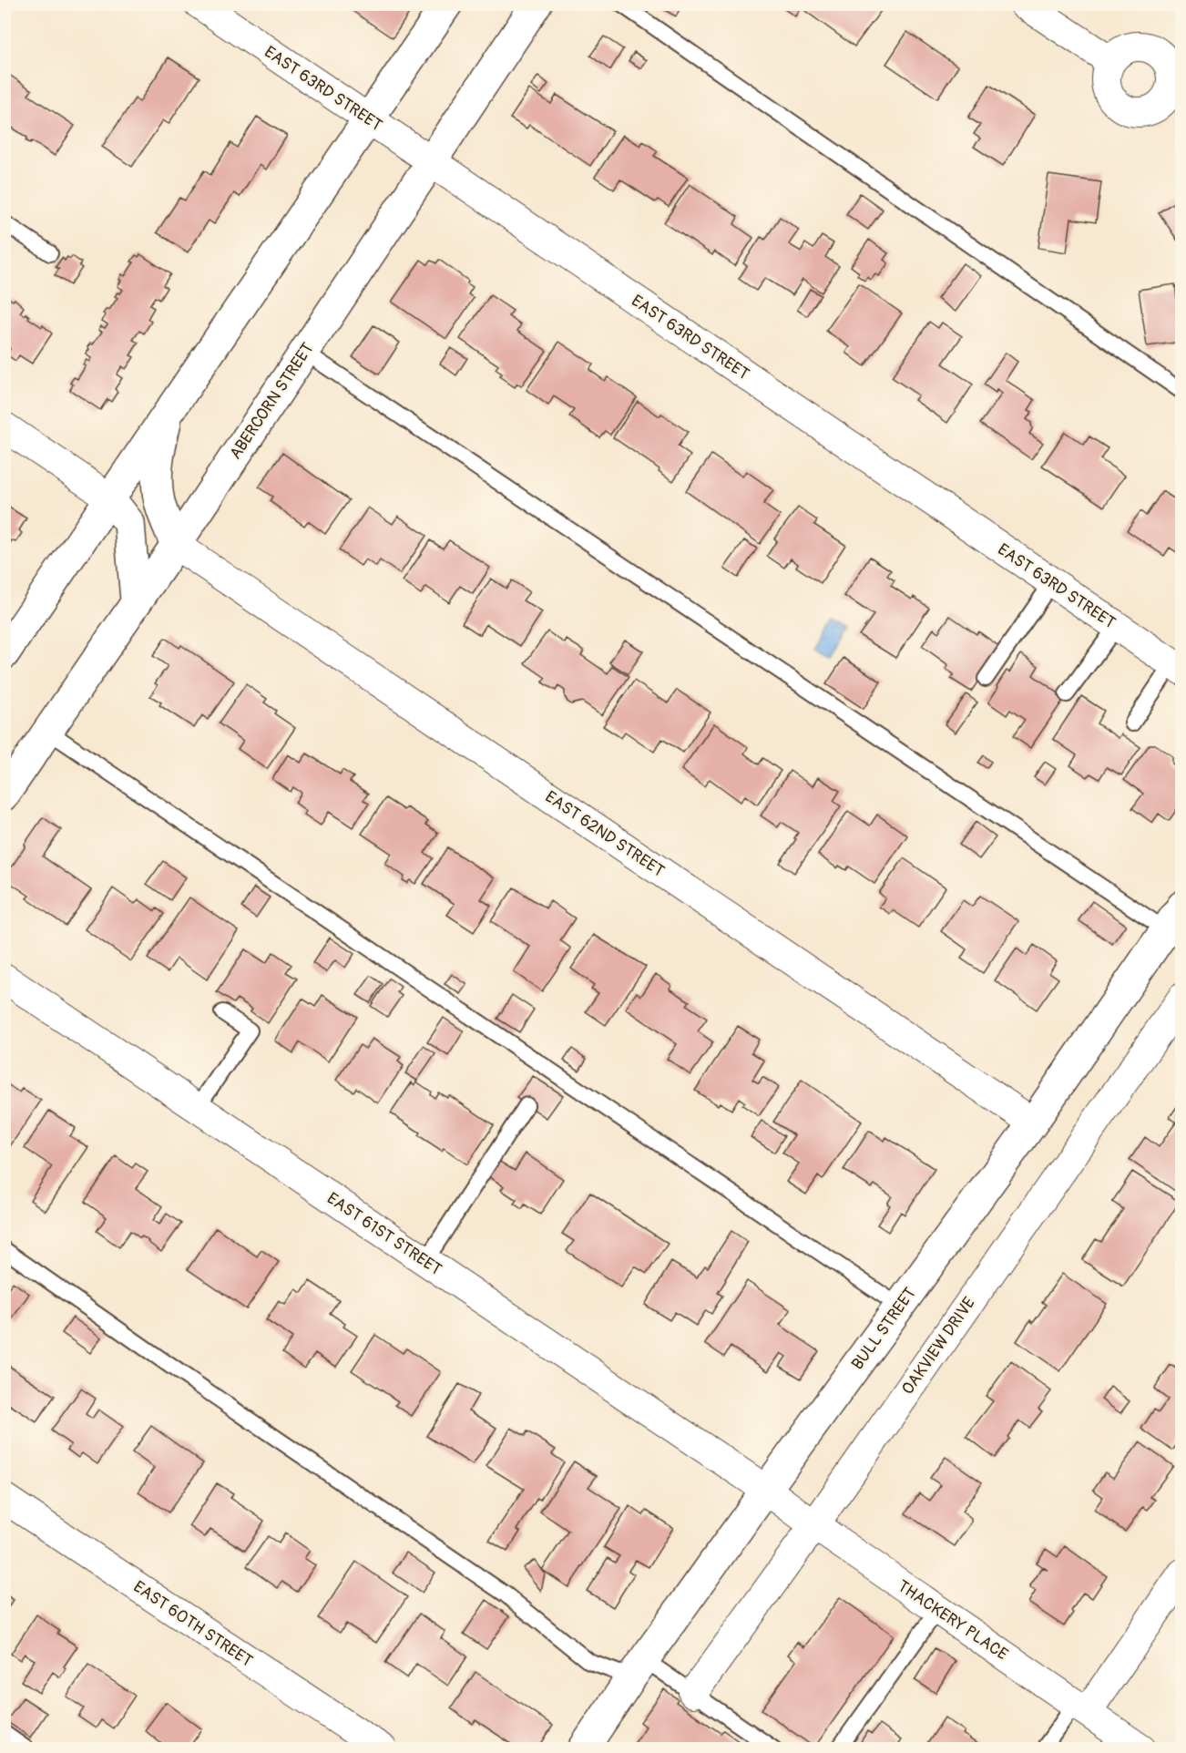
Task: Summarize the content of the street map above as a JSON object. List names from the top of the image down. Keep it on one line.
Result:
{"streets":{"main road":["ABERCORN STREET","BULL STREET"],"street":["EAST 63RD STREET","EAST 62ND STREET","EAST 61ST STREET","OAKVIEW DRIVE","THACKERY PLACE","EAST 60TH STREET"]},"crossings":[["EAST 63RD STREET","ABERCORN STREET"],["ABERCORN STREET","EAST 62ND STREET"],["EAST 62ND STREET","BULL STREET"],["EAST 61ST STREET","BULL STREET"],["EAST 61ST STREET","THACKERY PLACE"],["BULL STREET","THACKERY PLACE"],["OAKVIEW DRIVE","THACKERY PLACE"]]}
